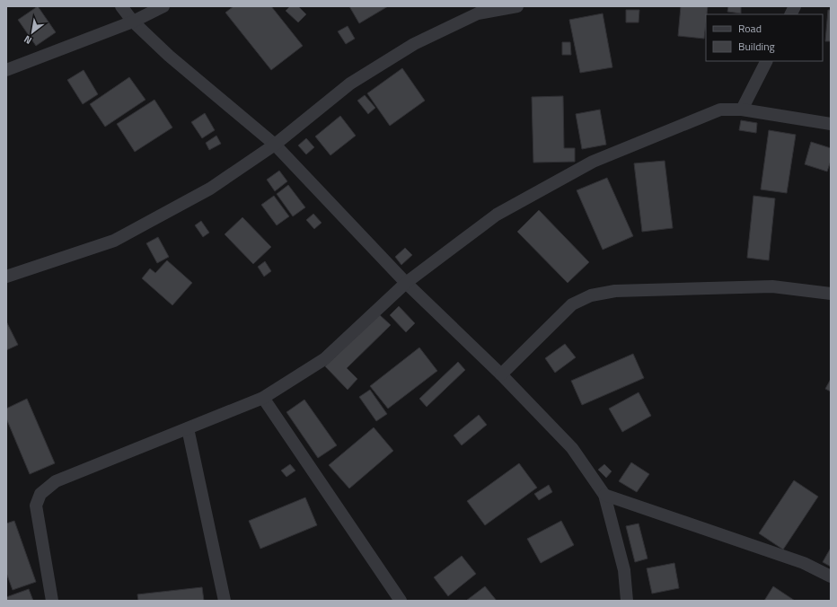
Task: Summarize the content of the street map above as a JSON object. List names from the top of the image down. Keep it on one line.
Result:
{"legend":["Road","Building"],"north":"bottom left"}
